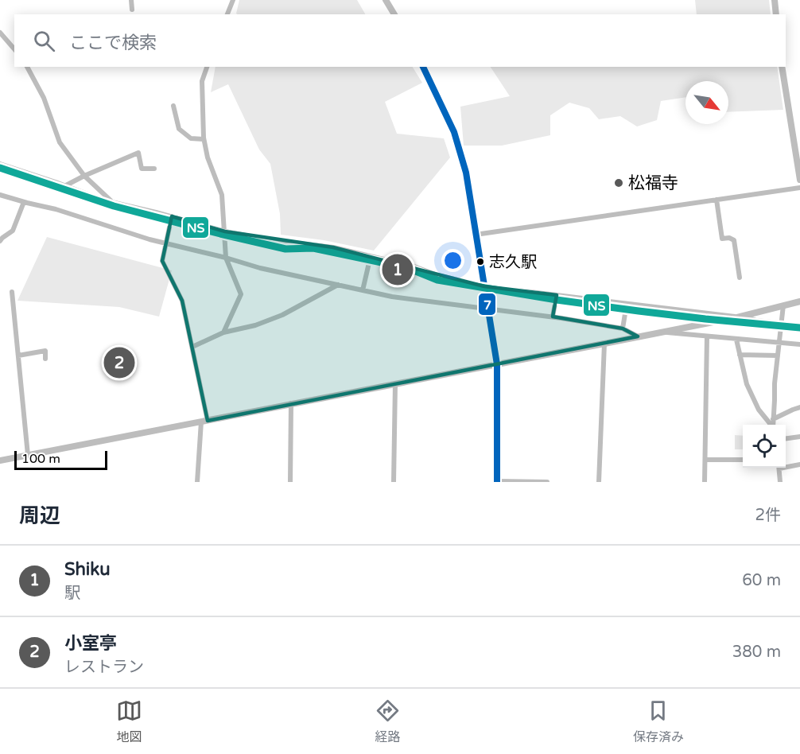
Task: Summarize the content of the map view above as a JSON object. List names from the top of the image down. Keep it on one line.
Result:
{"places":["松福寺","志久駅"],"lines":["transit line 7","transit line NS"],"scale_bar":"100 m","north":"bottom right","page":{"search":"ここで検索","pins":["1","2"],"scale":"100 m","heading":["周辺","2件"],"list":[{"mark":"1","name":"Shiku","note":"駅","value":"60 m"},{"mark":"2","name":"小室亭","note":"レストラン","value":"380 m"}],"nav":["地図","経路","保存済み"]}}
